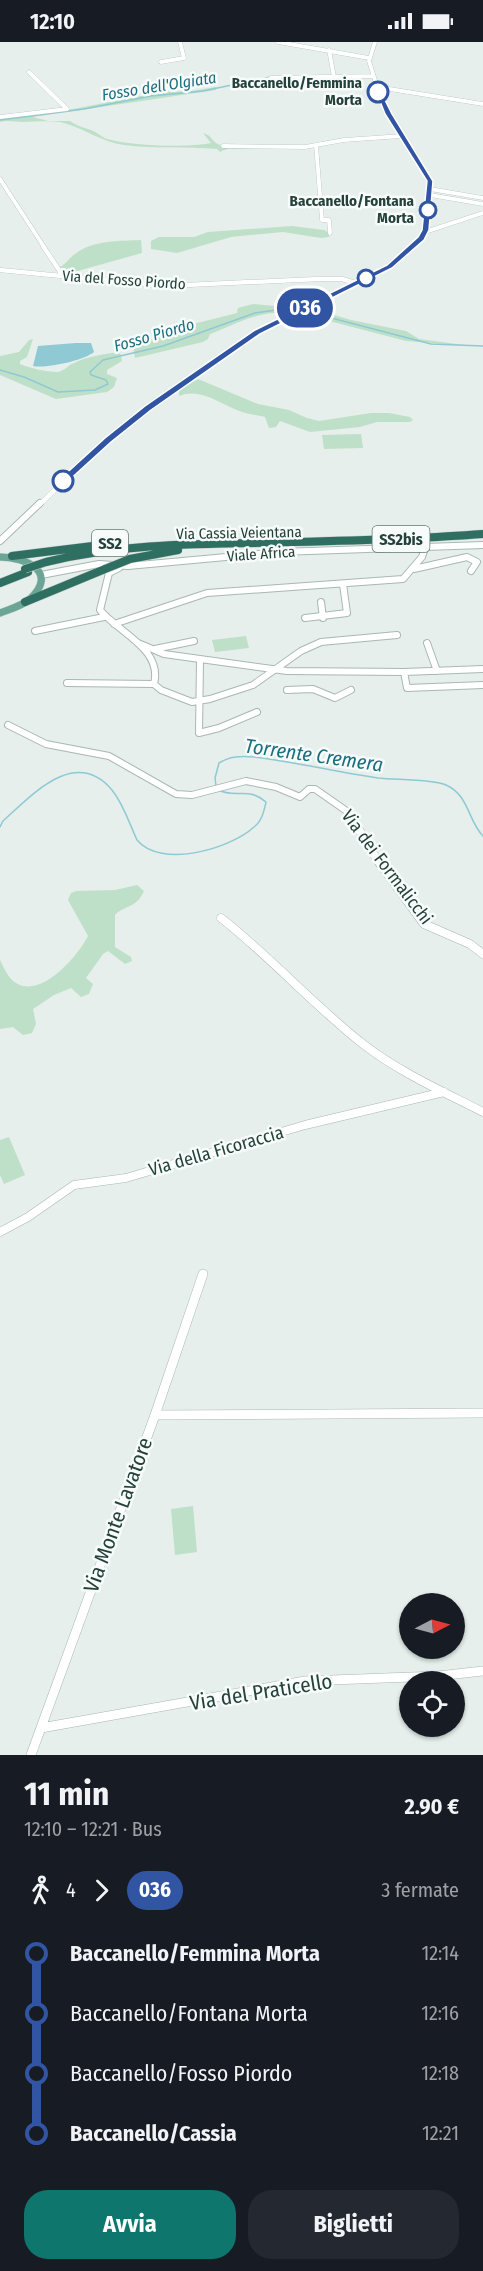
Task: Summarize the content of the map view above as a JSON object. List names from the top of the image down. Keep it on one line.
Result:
{"streets":{"highway":["Via Cassia Veientana","SS2bis","SS2"],"street":["Via del Fosso Piordo","Viale Africa","Via dei Formalicchi","Via della Ficoraccia","Via Monte Lavatore","Via del Praticello"]},"crossings":[["Via Cassia Veientana","SS2"],["SS2","Viale Africa"],["Via Monte Lavatore","Via del Praticello"]],"water":["Fosso dell'Olgiata","Fosso Piordo","Torrente Cremera"],"places":["Baccanello/Femmina Morta","Baccanello/Fontana Morta"],"lines":["bus line 036"],"north":"right","page":{"status":"12:10","on_map":"036","heading":["11 min","12:10 – 12:21 · Bus","2.90 €"],"legs":["4","036","3 fermate"],"list":[{"name":"Baccanello/Femmina Morta","value":"12:14"},{"name":"Baccanello/Fontana Morta","value":"12:16"},{"name":"Baccanello/Fosso Piordo","value":"12:18"},{"name":"Baccanello/Cassia","value":"12:21"}],"buttons":["Avvia","Biglietti"]}}
